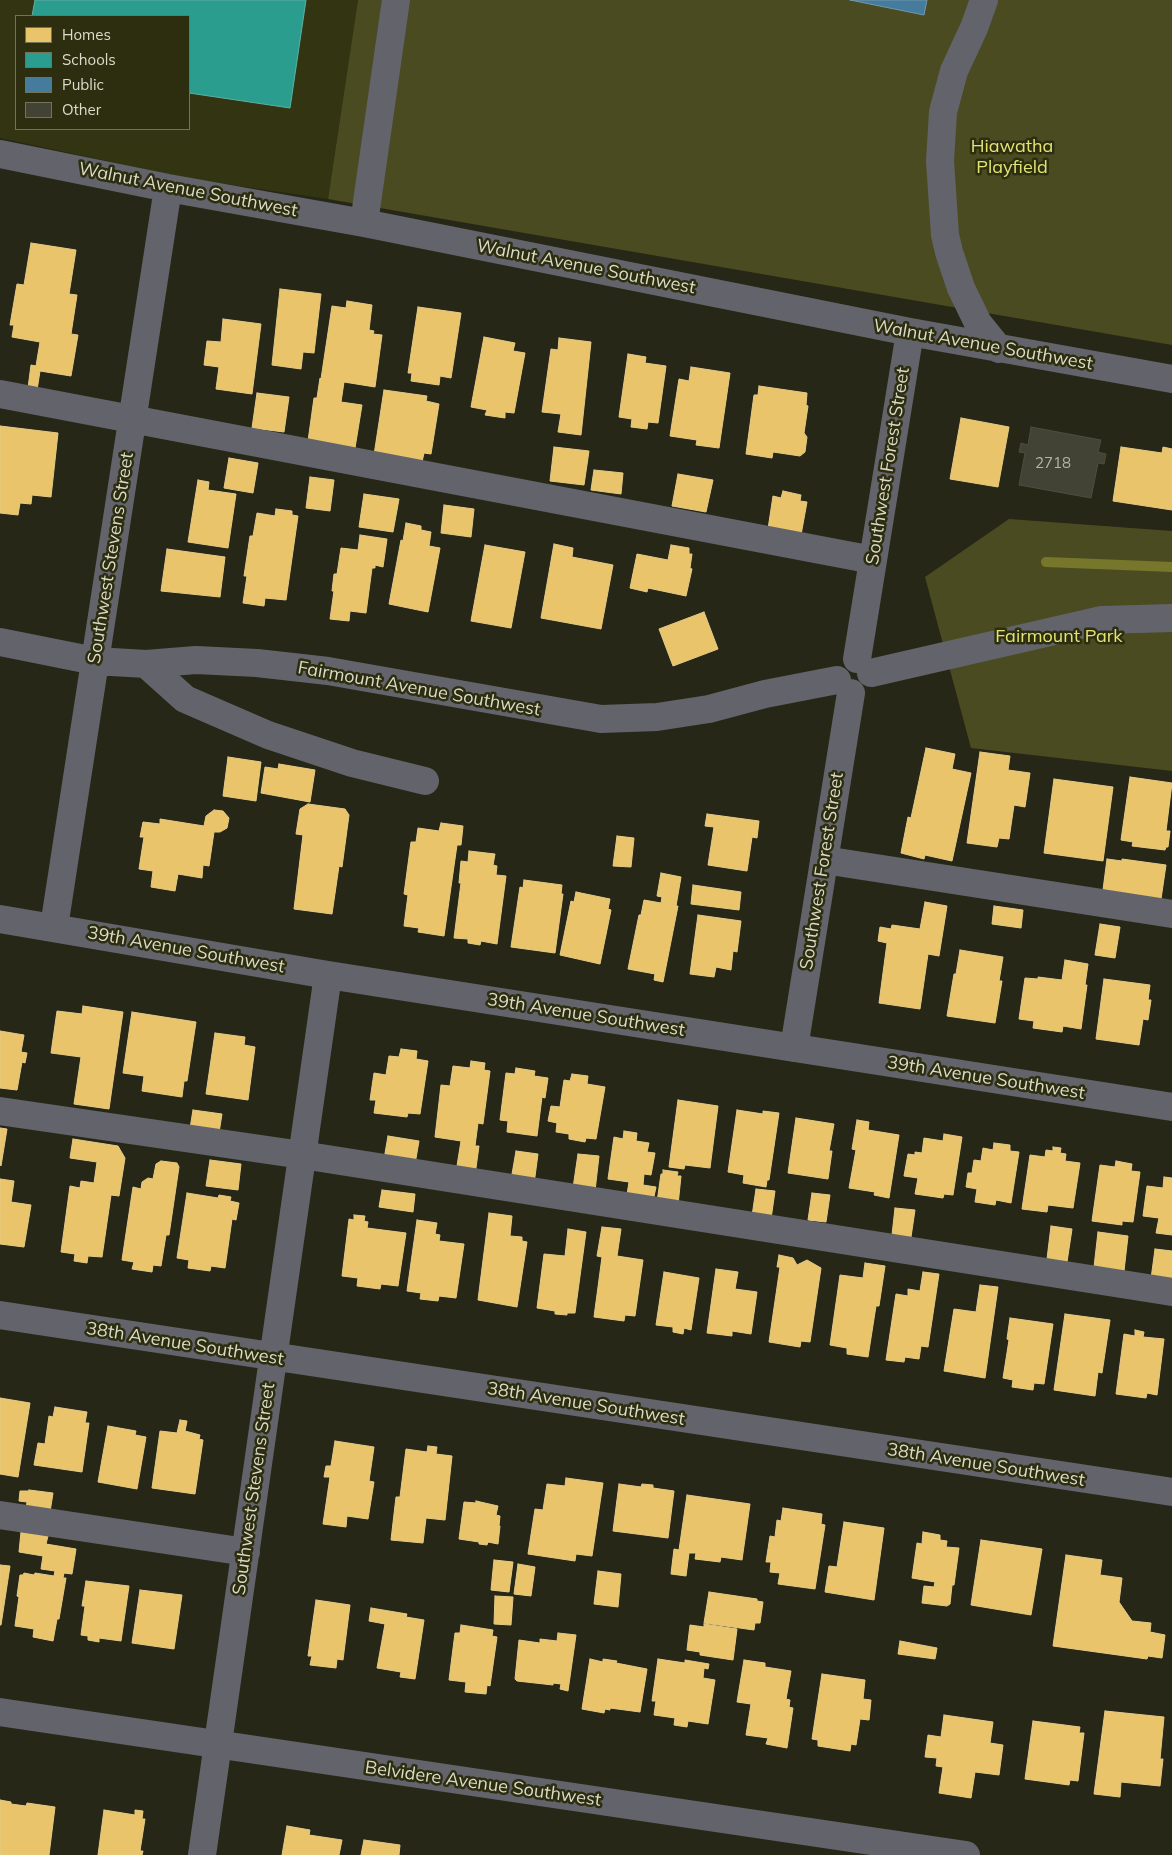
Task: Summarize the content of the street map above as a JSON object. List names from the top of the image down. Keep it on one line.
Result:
{"streets":{"street":["Walnut Avenue Southwest","Southwest Forest Street","Southwest Stevens Street","Fairmount Avenue Southwest","39th Avenue Southwest","38th Avenue Southwest","Belvidere Avenue Southwest"]},"crossings":[["Walnut Avenue Southwest","Southwest Forest Street"],["Walnut Avenue Southwest","Southwest Stevens Street"],["Southwest Forest Street","Fairmount Avenue Southwest"],["Southwest Forest Street","39th Avenue Southwest"],["Southwest Stevens Street","Fairmount Avenue Southwest"],["Southwest Stevens Street","39th Avenue Southwest"],["Southwest Stevens Street","38th Avenue Southwest"],["Southwest Stevens Street","Belvidere Avenue Southwest"]],"parks":["Hiawatha Playfield","Fairmount Park"],"house_numbers":["2718"],"legend":["Homes","Schools","Public","Other"]}
